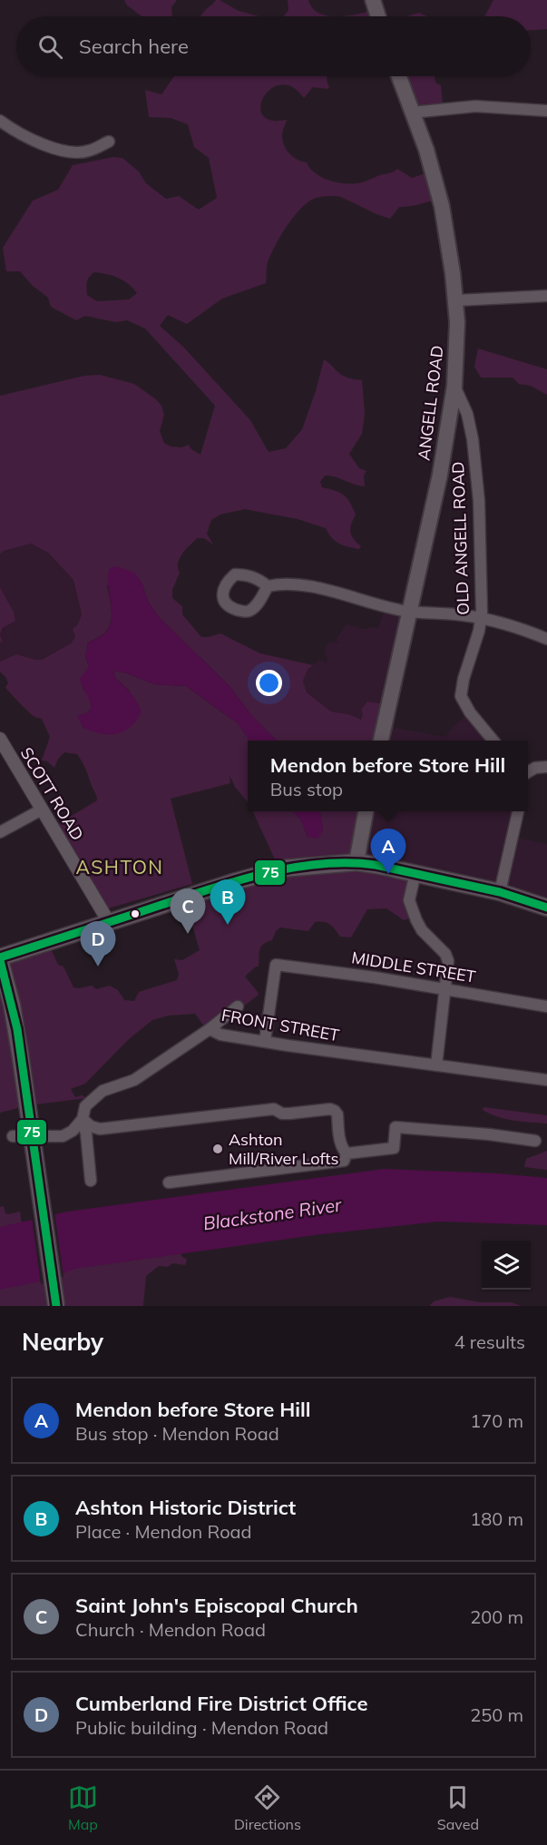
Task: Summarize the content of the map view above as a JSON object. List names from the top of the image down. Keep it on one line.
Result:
{"streets":{"main road":["ANGELL ROAD"],"street":["OLD ANGELL ROAD","SCOTT ROAD","MIDDLE STREET","FRONT STREET"]},"crossings":[["ANGELL ROAD","OLD ANGELL ROAD"],["MIDDLE STREET","FRONT STREET"]],"districts":["ASHTON"],"water":["Blackstone River"],"places":["Ashton Mill/River Lofts"],"lines":["transit line 75"],"page":{"search":"Search here","popup":["Mendon before Store Hill","Bus stop"],"pins":["A","B","C","D"],"heading":["Nearby","4 results"],"list":[{"mark":"A","name":"Mendon before Store Hill","note":"Bus stop · Mendon Road","value":"170 m"},{"mark":"B","name":"Ashton Historic District","note":"Place · Mendon Road","value":"180 m"},{"mark":"C","name":"Saint John's Episcopal Church","note":"Church · Mendon Road","value":"200 m"},{"mark":"D","name":"Cumberland Fire District Office","note":"Public building · Mendon Road","value":"250 m"}],"nav":["Map","Directions","Saved"]}}
